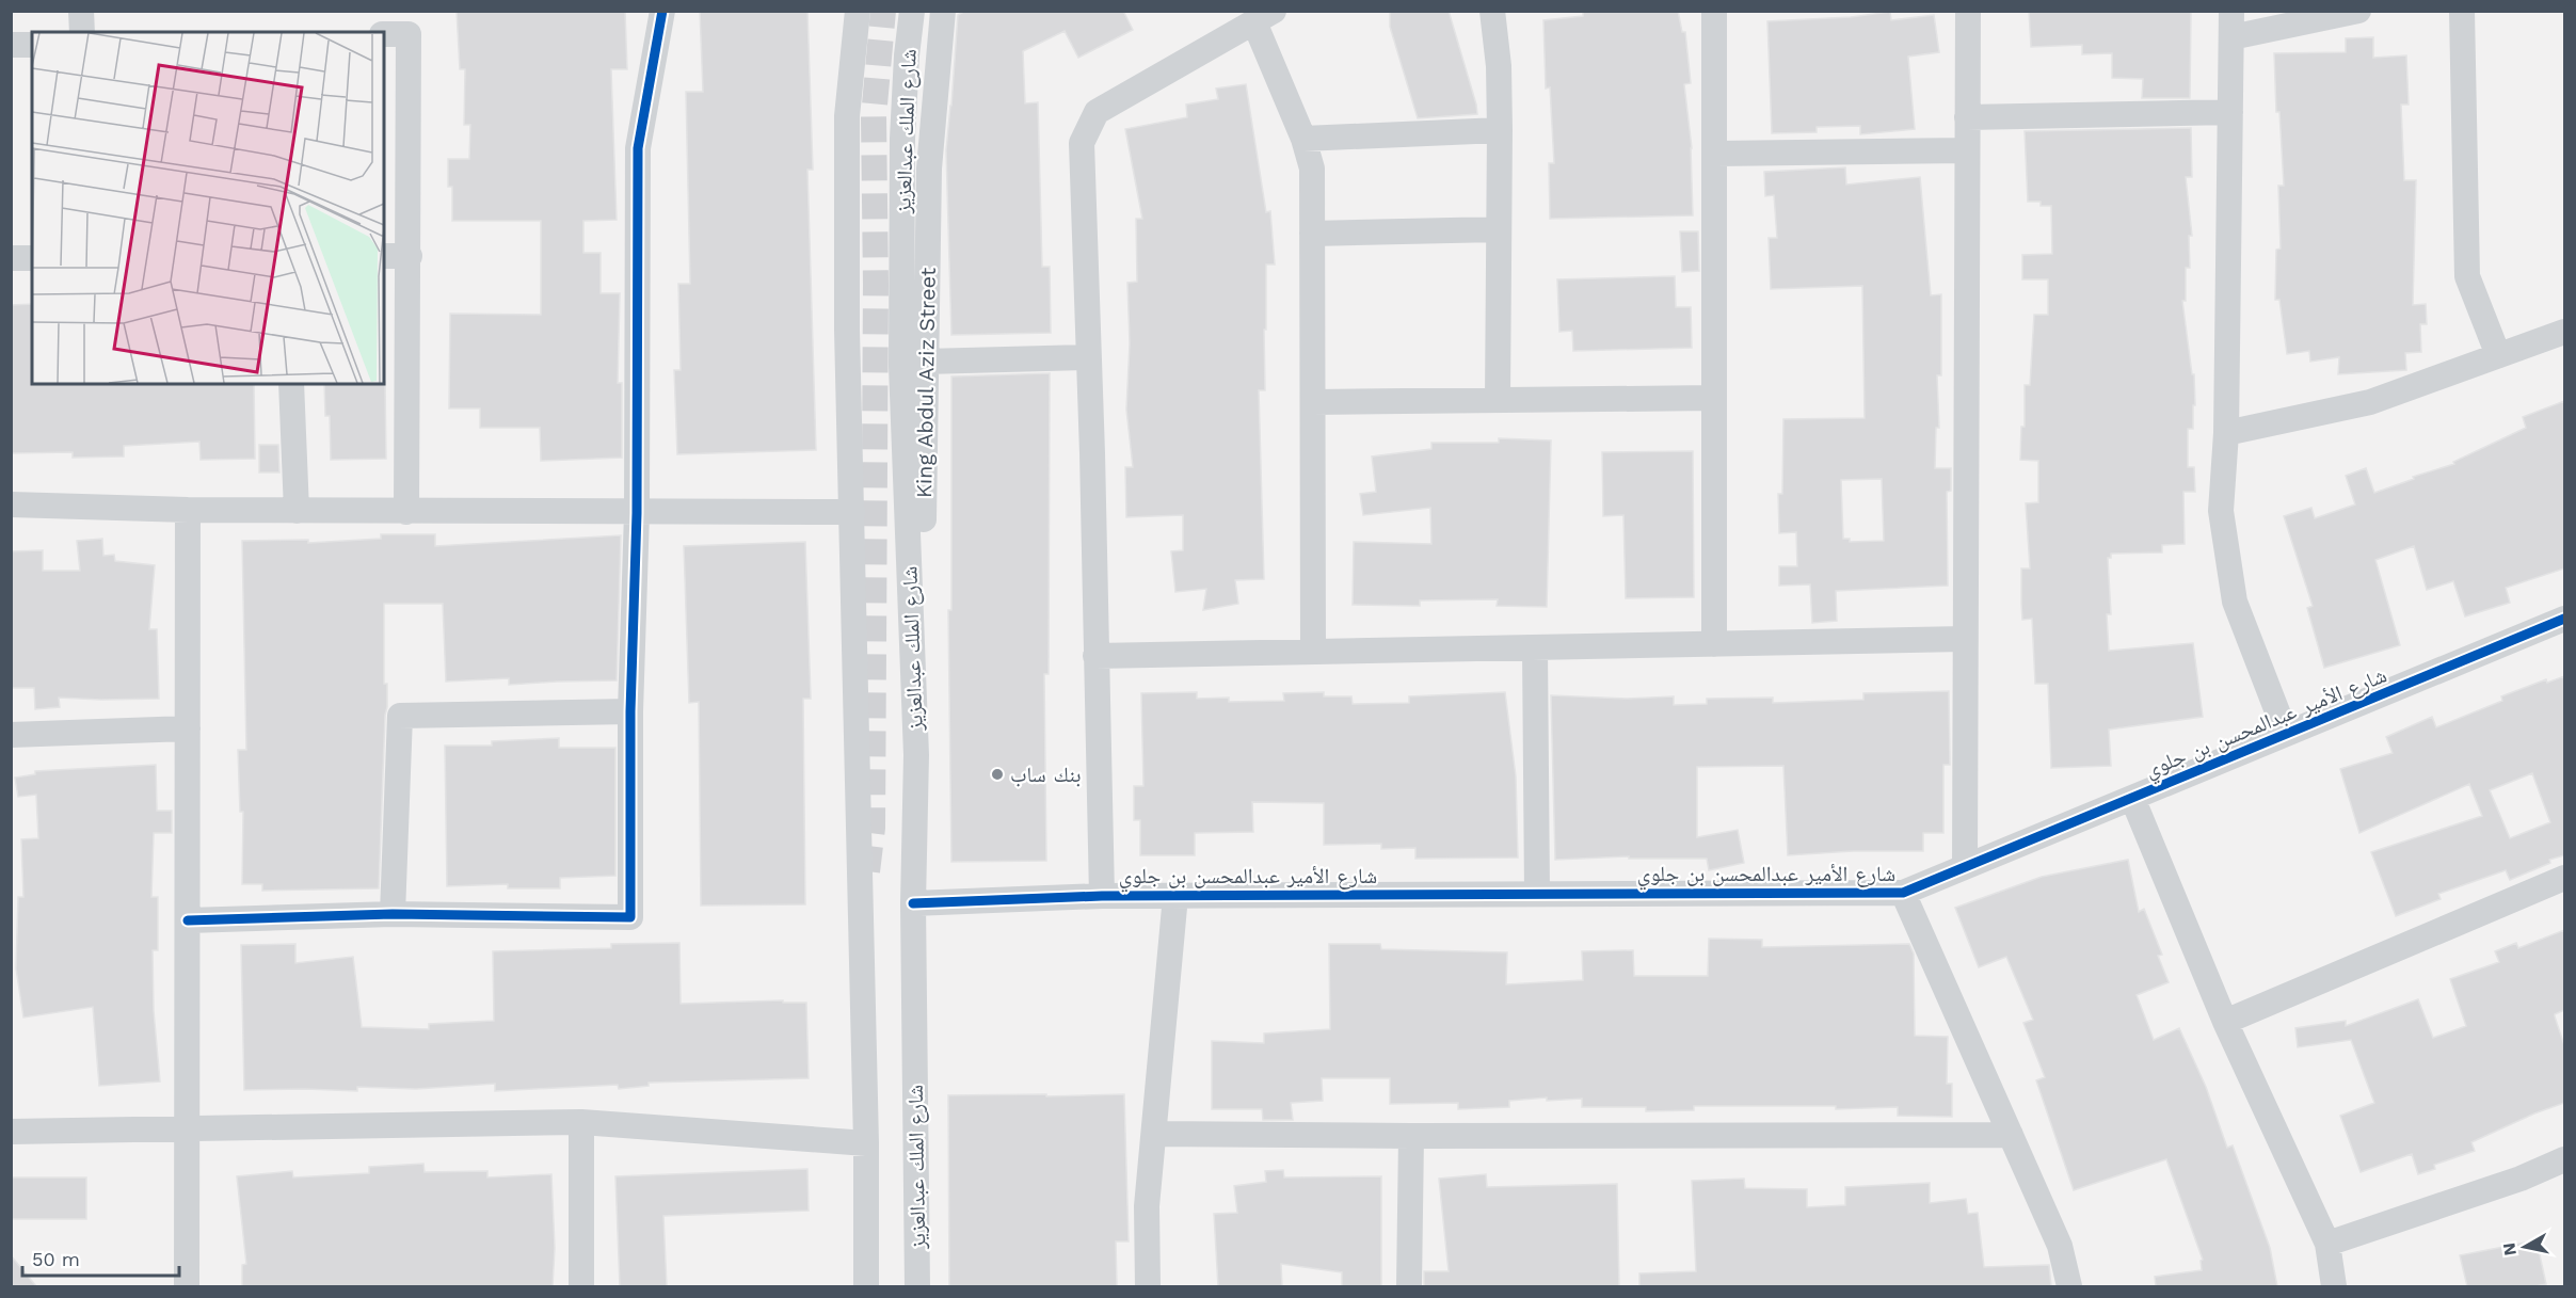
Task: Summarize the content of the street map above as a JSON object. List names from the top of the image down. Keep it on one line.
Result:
{"streets":{"street":["شارع الملك عبدالعزيز","King Abdul Aziz Street","شارع الأمير عبدالمحسن بن جلوي"]},"crossings":[["شارع الملك عبدالعزيز","King Abdul Aziz Street"],["شارع الملك عبدالعزيز","شارع الأمير عبدالمحسن بن جلوي"]],"places":["بنك ساب"],"scale_bar":"50 m","north":"left"}
